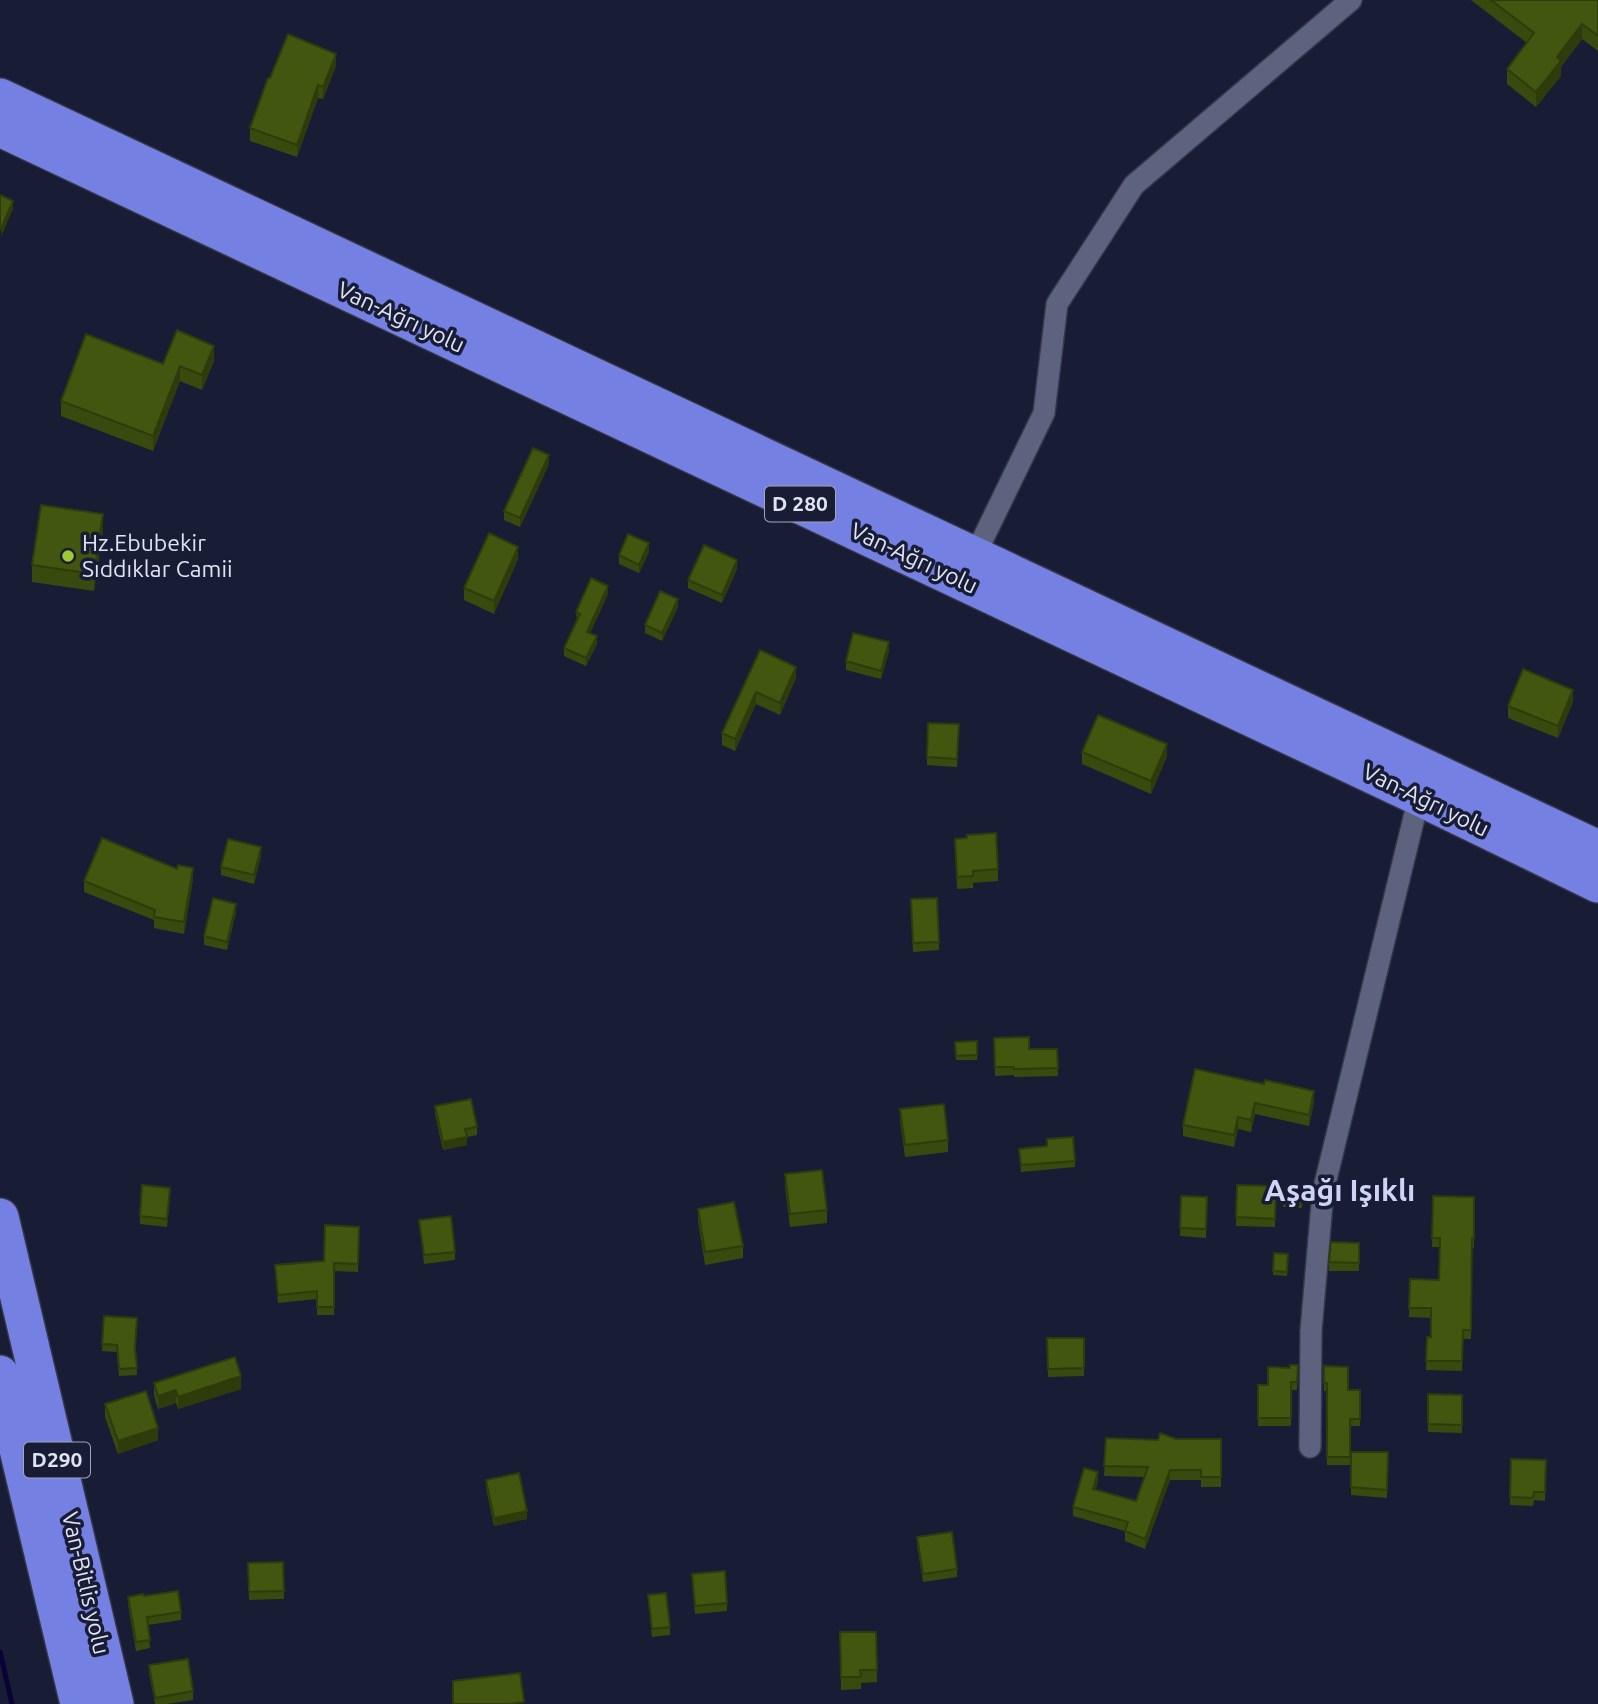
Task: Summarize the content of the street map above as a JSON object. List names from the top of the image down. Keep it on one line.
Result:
{"streets":{"highway":["Van-Ağrı yolu","D 280","D290","Van-Bitlis yolu"]},"districts":["Aşağı Işıklı"],"places":["Hz.Ebubekir Sıddıklar Camii"]}
